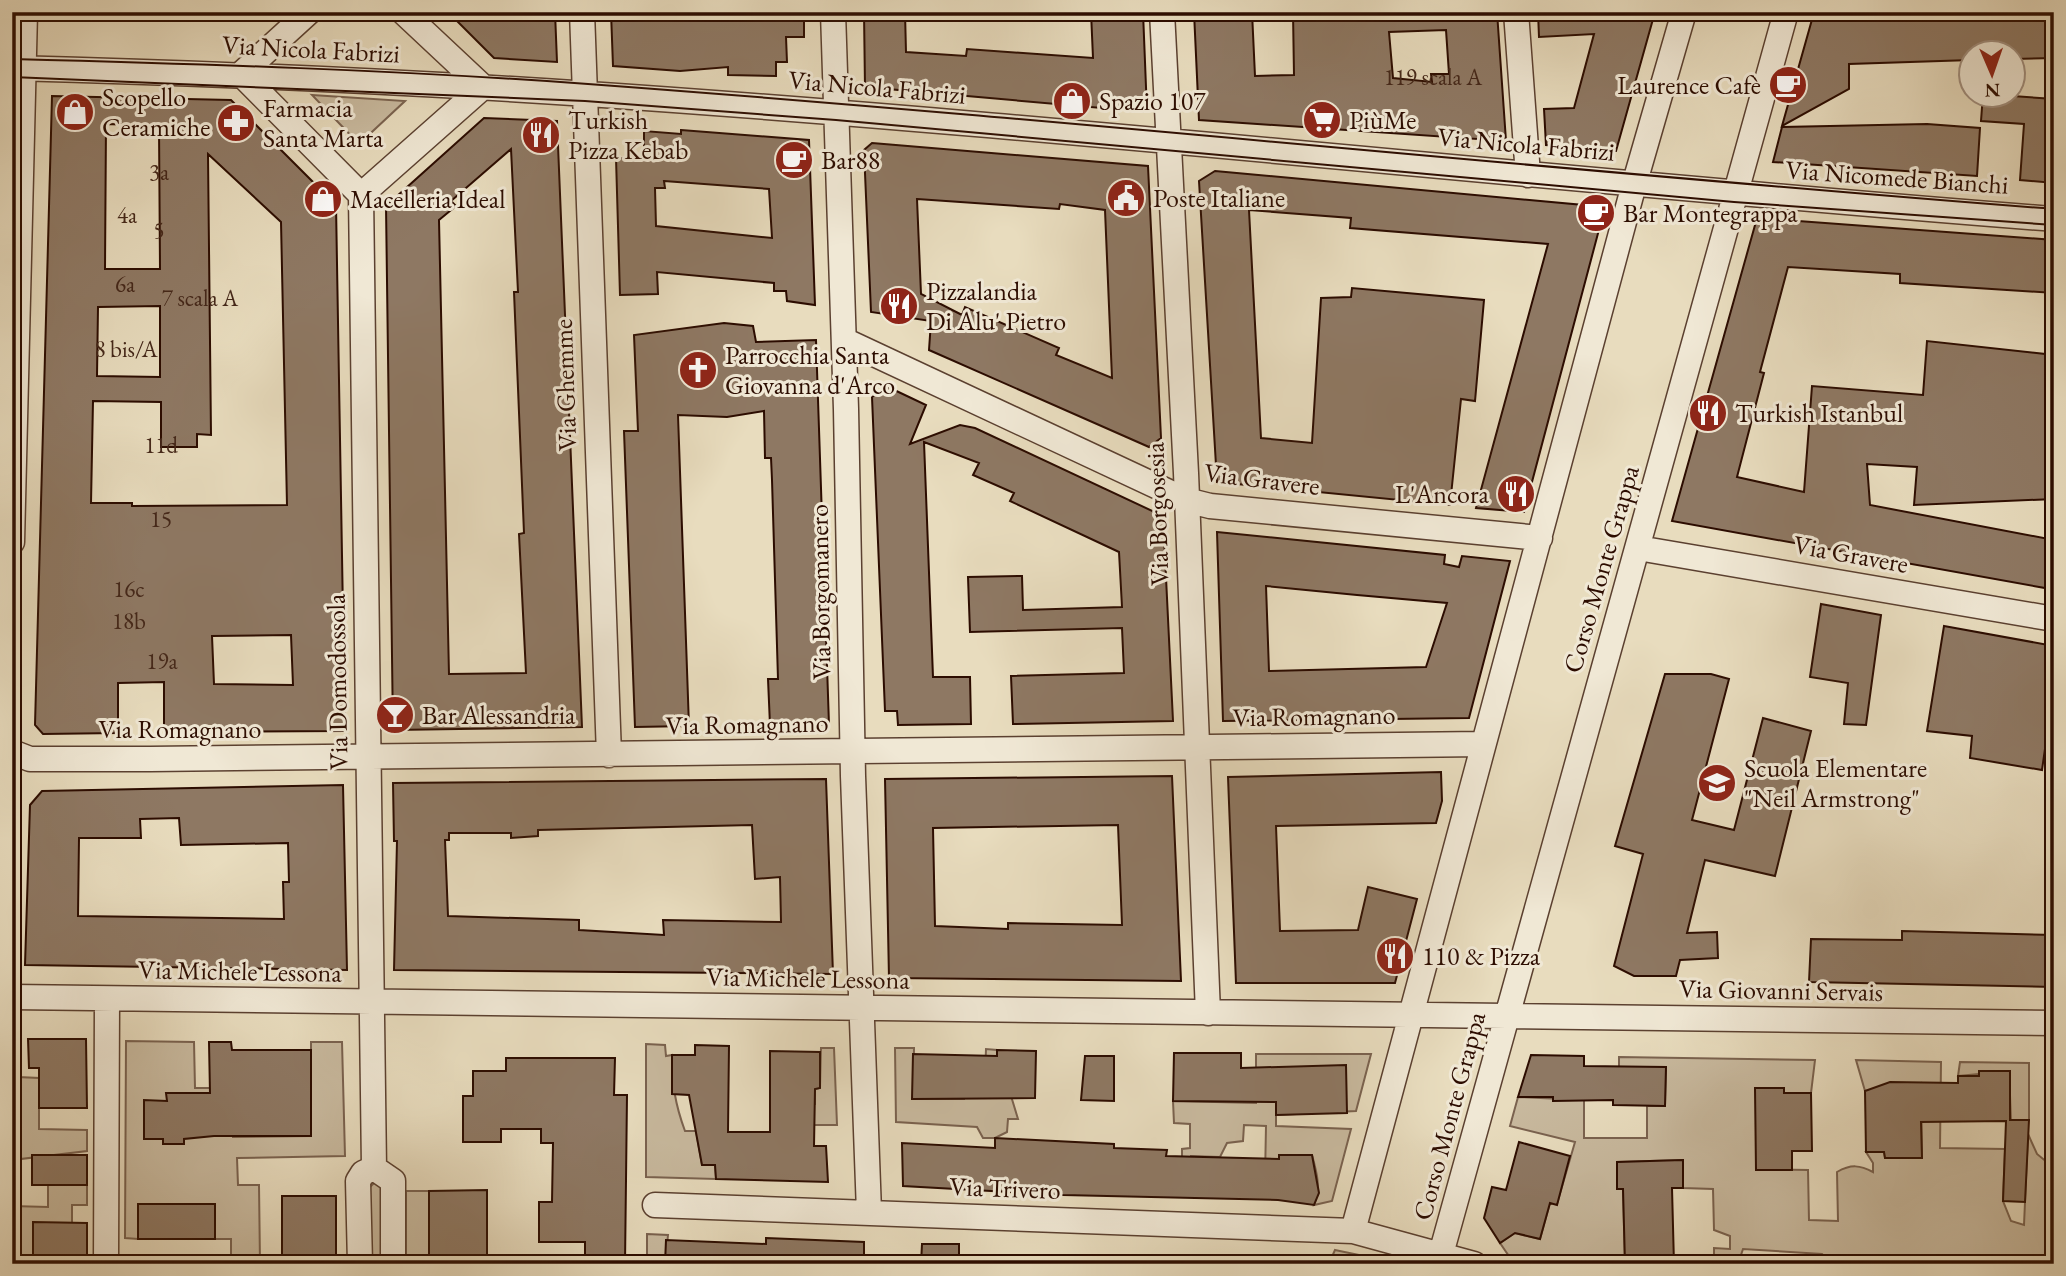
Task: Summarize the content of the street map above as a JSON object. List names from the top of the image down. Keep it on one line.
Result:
{"streets":{"street":["Via Nicola Fabrizi","Via Nicomede Bianchi","Via Ghemme","Via Gravere","Via Borgosesia","Corso Monte Grappa","Via Borgomanero","Via Domodossola","Via Romagnano","Via Michele Lessona","Via Giovanni Servais","Via Trivero"]},"crossings":[["Via Nicola Fabrizi","Via Nicomede Bianchi"],["Via Nicola Fabrizi","Via Ghemme"],["Via Nicola Fabrizi","Via Borgosesia"],["Via Nicola Fabrizi","Corso Monte Grappa"],["Via Nicola Fabrizi","Via Borgomanero"],["Via Nicomede Bianchi","Corso Monte Grappa"],["Via Ghemme","Via Romagnano"],["Via Gravere","Via Borgosesia"],["Via Gravere","Corso Monte Grappa"],["Via Gravere","Via Borgomanero"],["Via Borgosesia","Via Romagnano"],["Via Borgosesia","Via Michele Lessona"],["Corso Monte Grappa","Via Michele Lessona"],["Corso Monte Grappa","Via Giovanni Servais"],["Corso Monte Grappa","Via Trivero"],["Via Borgomanero","Via Romagnano"],["Via Borgomanero","Via Michele Lessona"],["Via Borgomanero","Via Trivero"],["Via Domodossola","Via Romagnano"],["Via Domodossola","Via Michele Lessona"],["Via Michele Lessona","Via Giovanni Servais"]],"places":{"cafe":["Laurence Cafè","Bar88","Bar Montegrappa"],"shop":["Spazio 107","Scopello Ceramiche","Macelleria Ideal"],"supermarket":["PiùMe"],"pharmacy":["Farmacia Santa Marta"],"restaurant":["Turkish Pizza Kebab","Pizzalandia Di Alu' Pietro","Turkish Istanbul","L'Ancora","110 & Pizza"],"public building":["Poste Italiane"],"church":["Parrocchia Santa Giovanna d'Arco"],"bar":["Bar Alessandria"],"school or university":["Scuola Elementare \"Neil Armstrong\""]},"house_numbers":["119 scala A","3a","4a","5","6a","7 scala A","8 bis/A","11d","15","16c","18b","19a"],"north":"bottom"}
